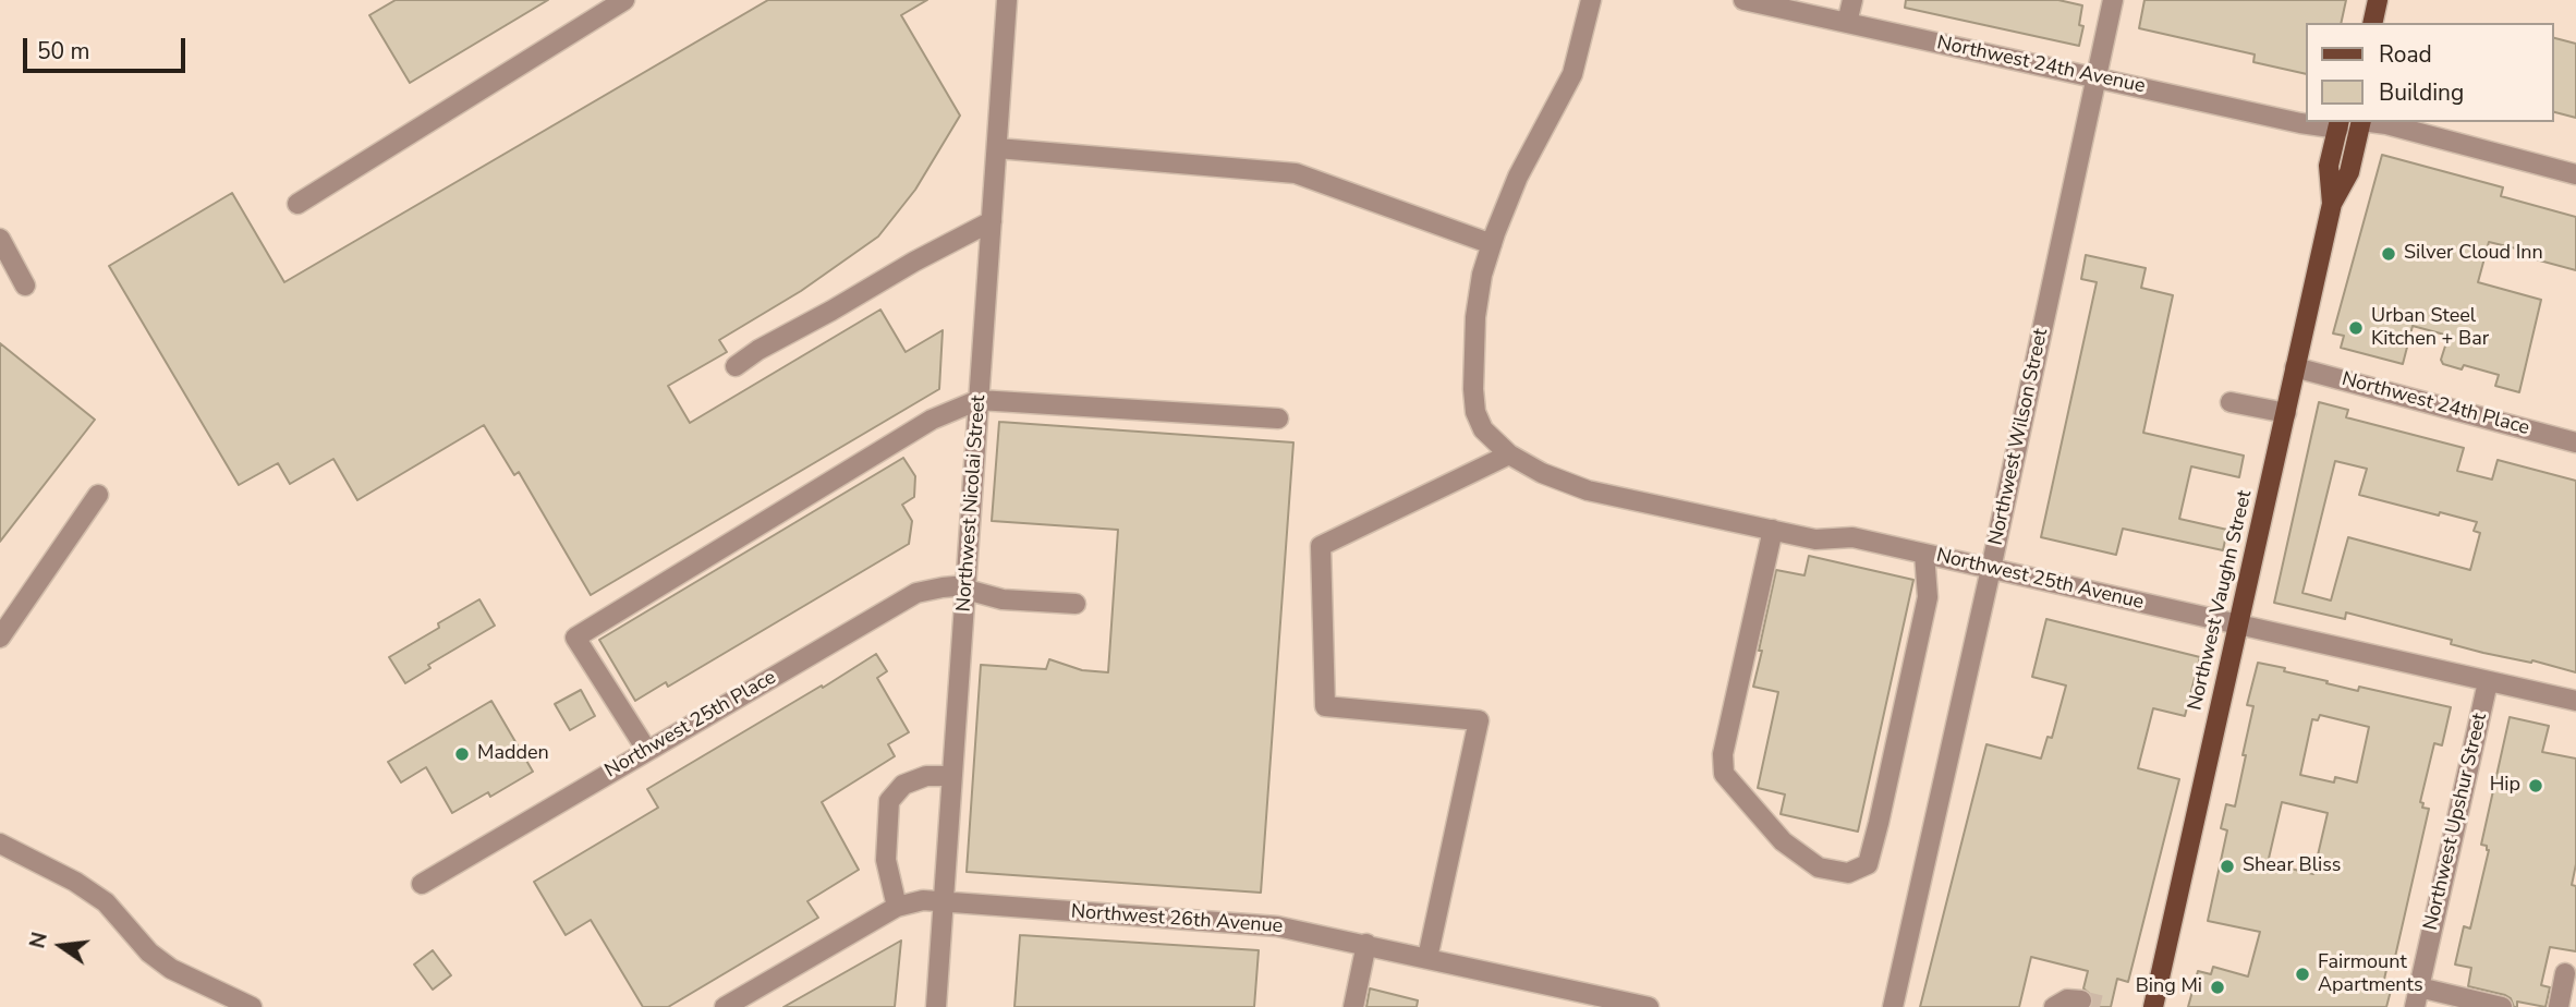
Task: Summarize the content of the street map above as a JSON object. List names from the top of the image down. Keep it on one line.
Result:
{"streets":{"main road":["Northwest Vaughn Street"],"street":["Northwest 24th Avenue","Northwest 24th Place","Northwest Wilson Street","Northwest Nicolai Street","Northwest 25th Avenue","Northwest 25th Place","Northwest Upshur Street","Northwest 26th Avenue"]},"crossings":[["Northwest 24th Avenue","Northwest Wilson Street"],["Northwest 24th Place","Northwest Vaughn Street"],["Northwest Wilson Street","Northwest 25th Avenue"],["Northwest Nicolai Street","Northwest 25th Place"],["Northwest Nicolai Street","Northwest 26th Avenue"],["Northwest 25th Avenue","Northwest Vaughn Street"],["Northwest 25th Avenue","Northwest Upshur Street"]],"places":["Silver Cloud Inn","Urban Steel Kitchen + Bar","Madden","Hip","Shear Bliss","Fairmount Apartments","Bing Mi"],"legend":["Road","Building"],"scale_bar":"50 m","north":"left"}
